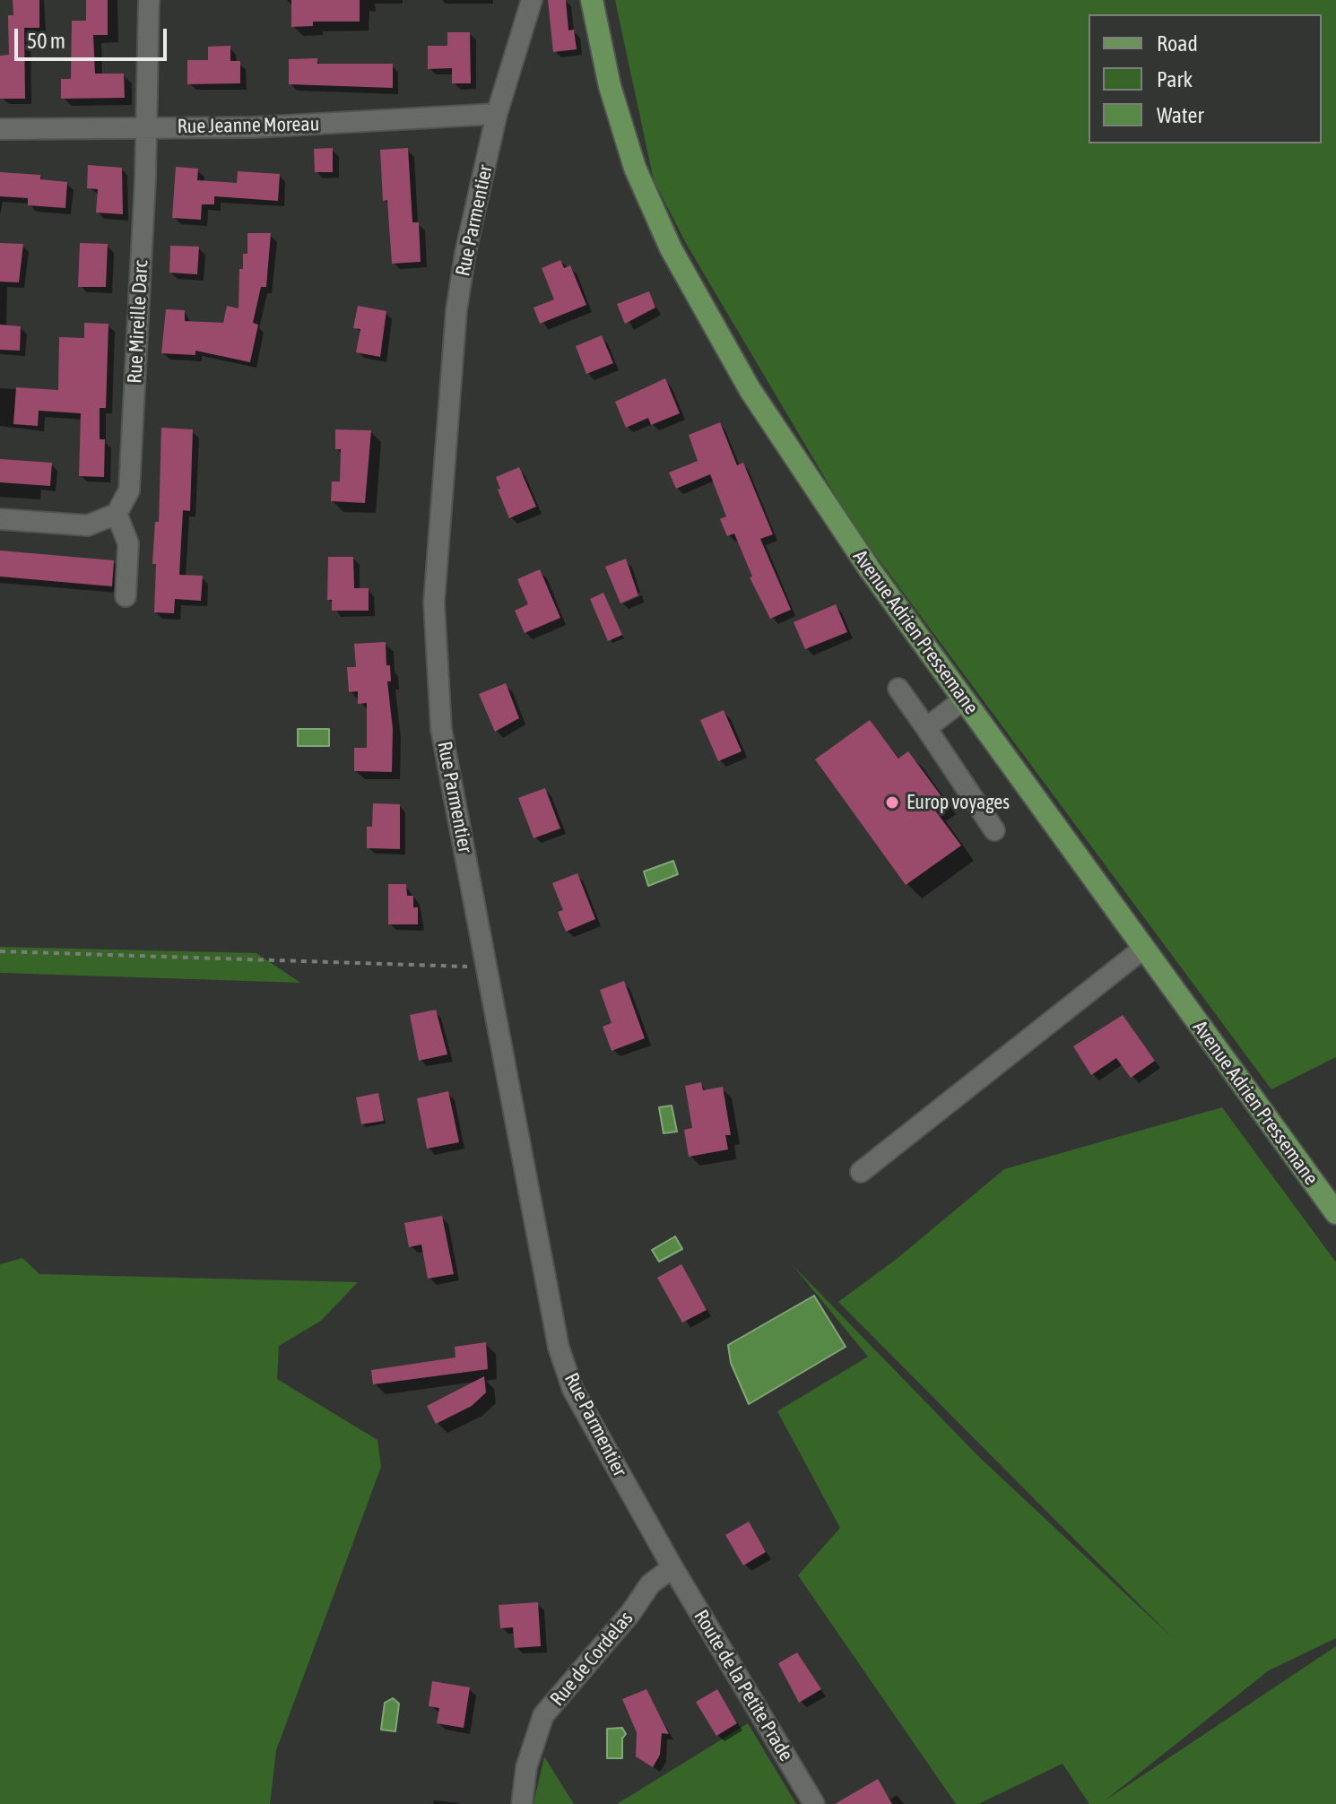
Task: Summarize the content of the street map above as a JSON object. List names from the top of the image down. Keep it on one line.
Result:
{"streets":{"main road":["Avenue Adrien Pressemane"],"street":["Rue Jeanne Moreau","Rue Parmentier","Rue Mireille Darc","Rue de Cordelas","Route de la Petite Prade"]},"crossings":[["Rue Jeanne Moreau","Rue Parmentier"],["Rue Jeanne Moreau","Rue Mireille Darc"],["Rue Parmentier","Rue de Cordelas"],["Rue Parmentier","Route de la Petite Prade"],["Rue de Cordelas","Route de la Petite Prade"]],"places":["Europ voyages"],"legend":["Road","Park","Water"],"scale_bar":"50 m"}
